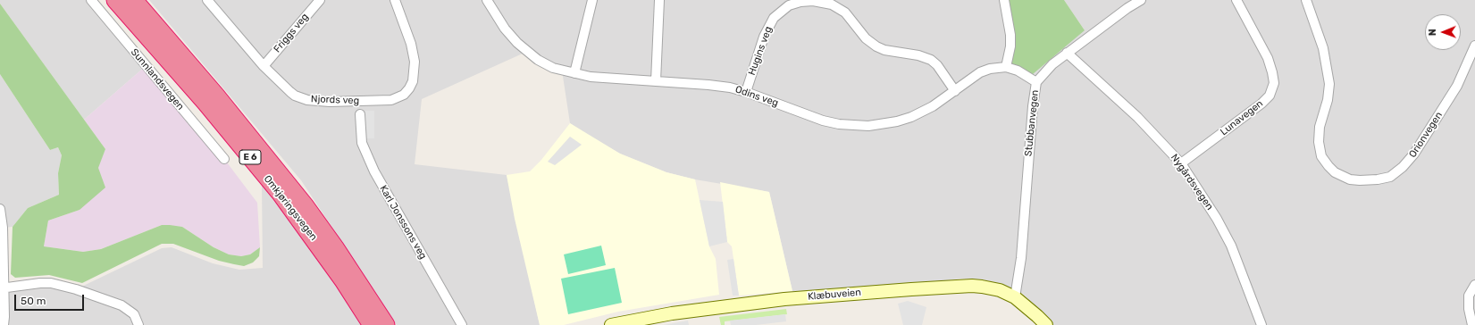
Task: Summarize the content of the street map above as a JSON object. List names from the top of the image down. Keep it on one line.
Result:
{"streets":{"highway":["E 6","Omkjøringsvegen"],"street":["Friggs veg","Hugins veg","Sunnlandsvegen","Odins veg","Njords veg","Lunavegen","Stubbanvegen","Orionvegen","Nygårdsvegen","Karl Jonssons veg","Klæbuveien"]},"crossings":[["Friggs veg","Njords veg"],["Hugins veg","Odins veg"],["Odins veg","Stubbanvegen"],["Lunavegen","Nygårdsvegen"],["Stubbanvegen","Nygårdsvegen"],["Stubbanvegen","Klæbuveien"]],"scale_bar":"50 m","north":"left"}
